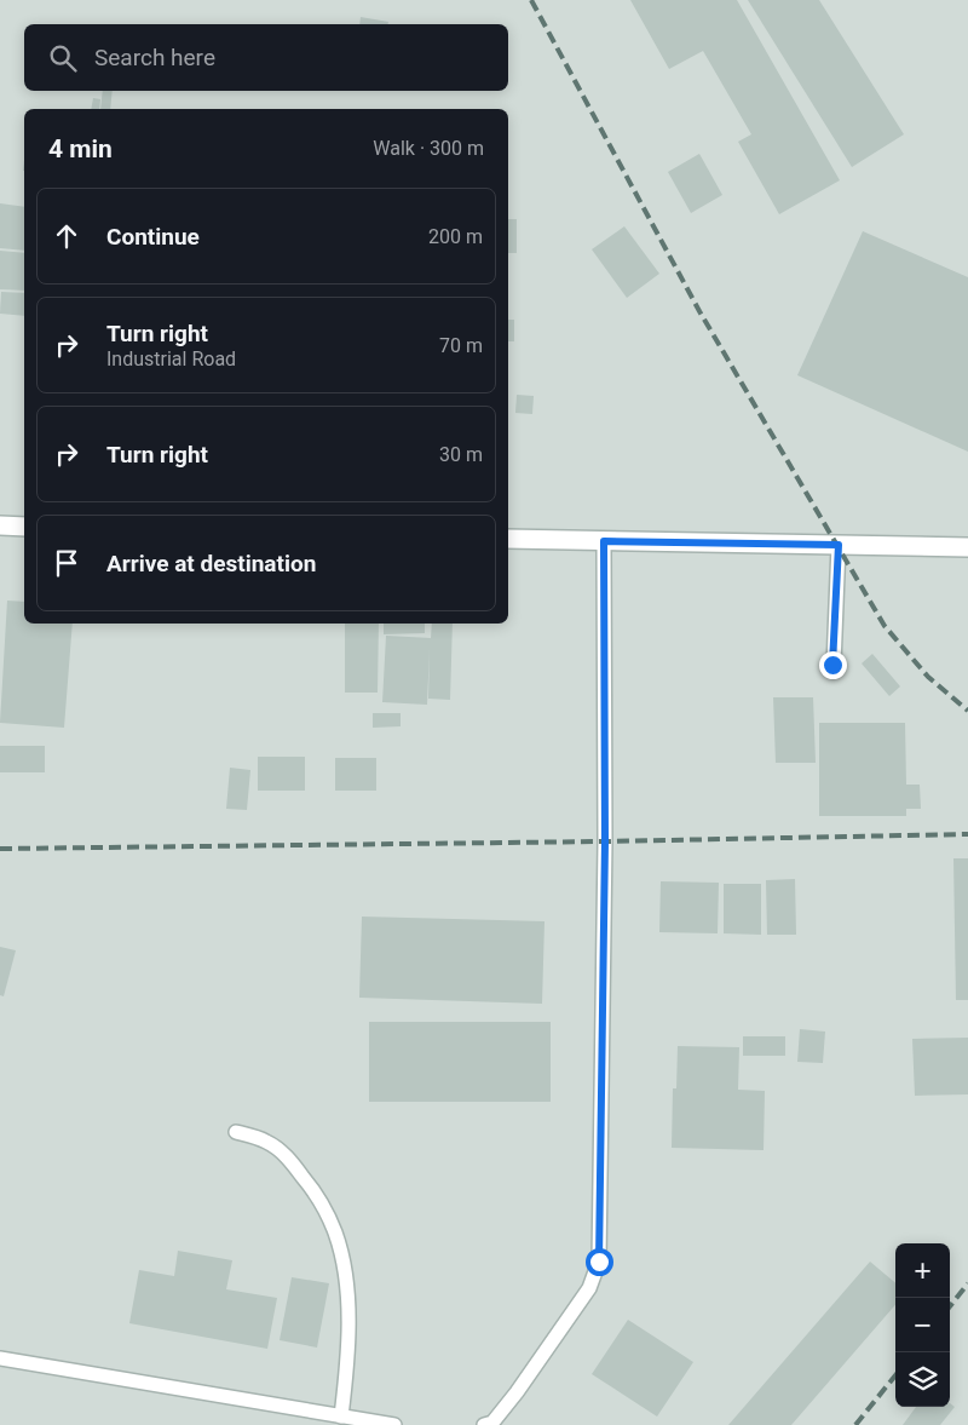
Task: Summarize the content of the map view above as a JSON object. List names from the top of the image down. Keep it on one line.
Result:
{"page":{"search":"Search here","heading":["4 min","Walk · 300 m"],"list":[["Continue","200 m"],["Turn right","Industrial Road","70 m"],["Turn right","30 m"],"Arrive at destination"],"map_buttons":["+","−"]}}
